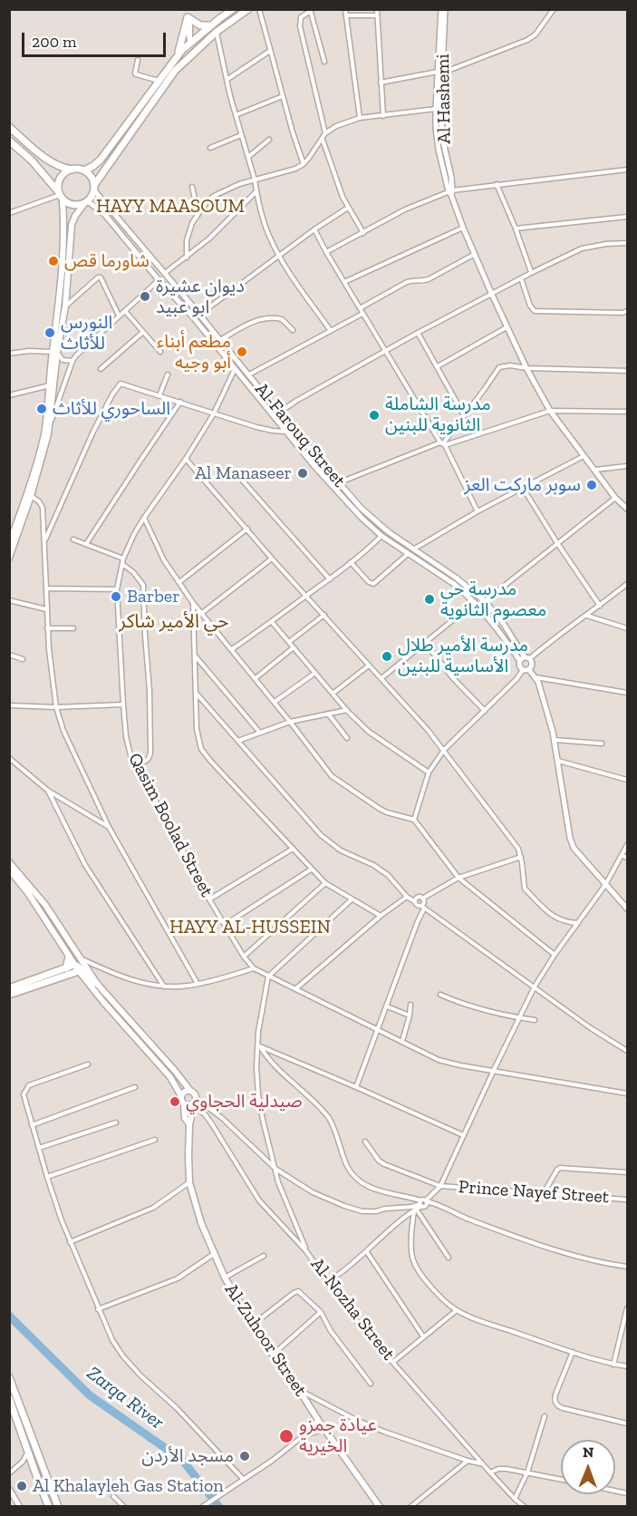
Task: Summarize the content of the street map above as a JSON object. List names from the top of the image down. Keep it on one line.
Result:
{"streets":{"main road":["Al-Zuhoor Street"],"street":["Al Hashemi","Al-Farouq Street","Qasim Boolad Street","Prince Nayef Street","Al-Nozha Street"]},"crossings":[["Al-Farouq Street","Qasim Boolad Street"],["Al-Nozha Street","Al-Zuhoor Street"]],"districts":["HAYY MAASOUM","حي الأمير شاكر","HAYY AL-HUSSEIN"],"water":["Zarqa River"],"places":["شاورما قص","ديوان عشيرة ابو عبيد","النورس للأثاث","مطعم أبناء أبو وجيه","الساحوري للأثاث","مدرسة الشاملة الثانوية للبنين","Al Manaseer","سوبر ماركت العز","Barber","مدرسة حي معصوم الثانوية","مدرسة الأمير طلال الأساسية للبنين","صيدلية الحجاوي","عيادة جمزو الخيرية","مسجد الأردن","Al Khalayleh Gas Station"],"scale_bar":"200 m","north":"top"}
